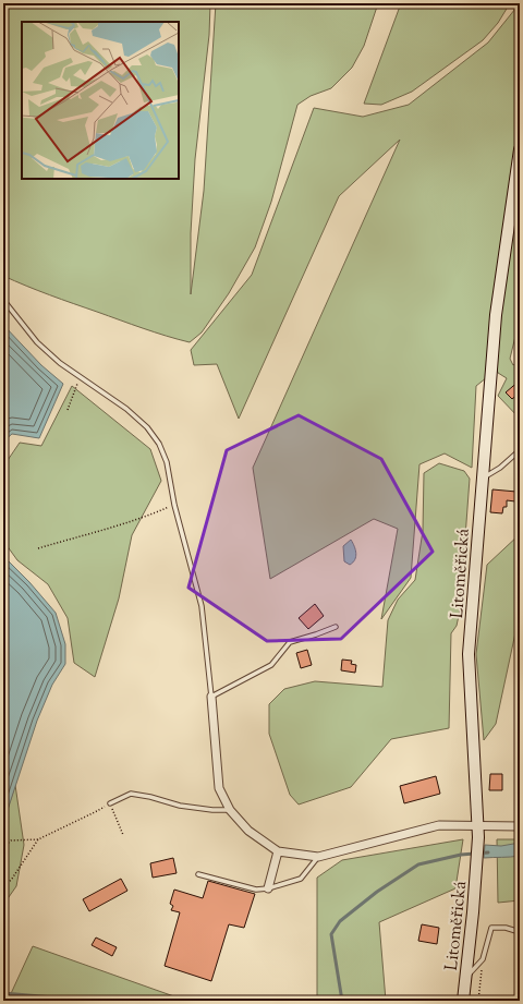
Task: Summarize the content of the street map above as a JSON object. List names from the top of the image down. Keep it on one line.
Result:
{"streets":{"street":["Litoměřická"]}}
